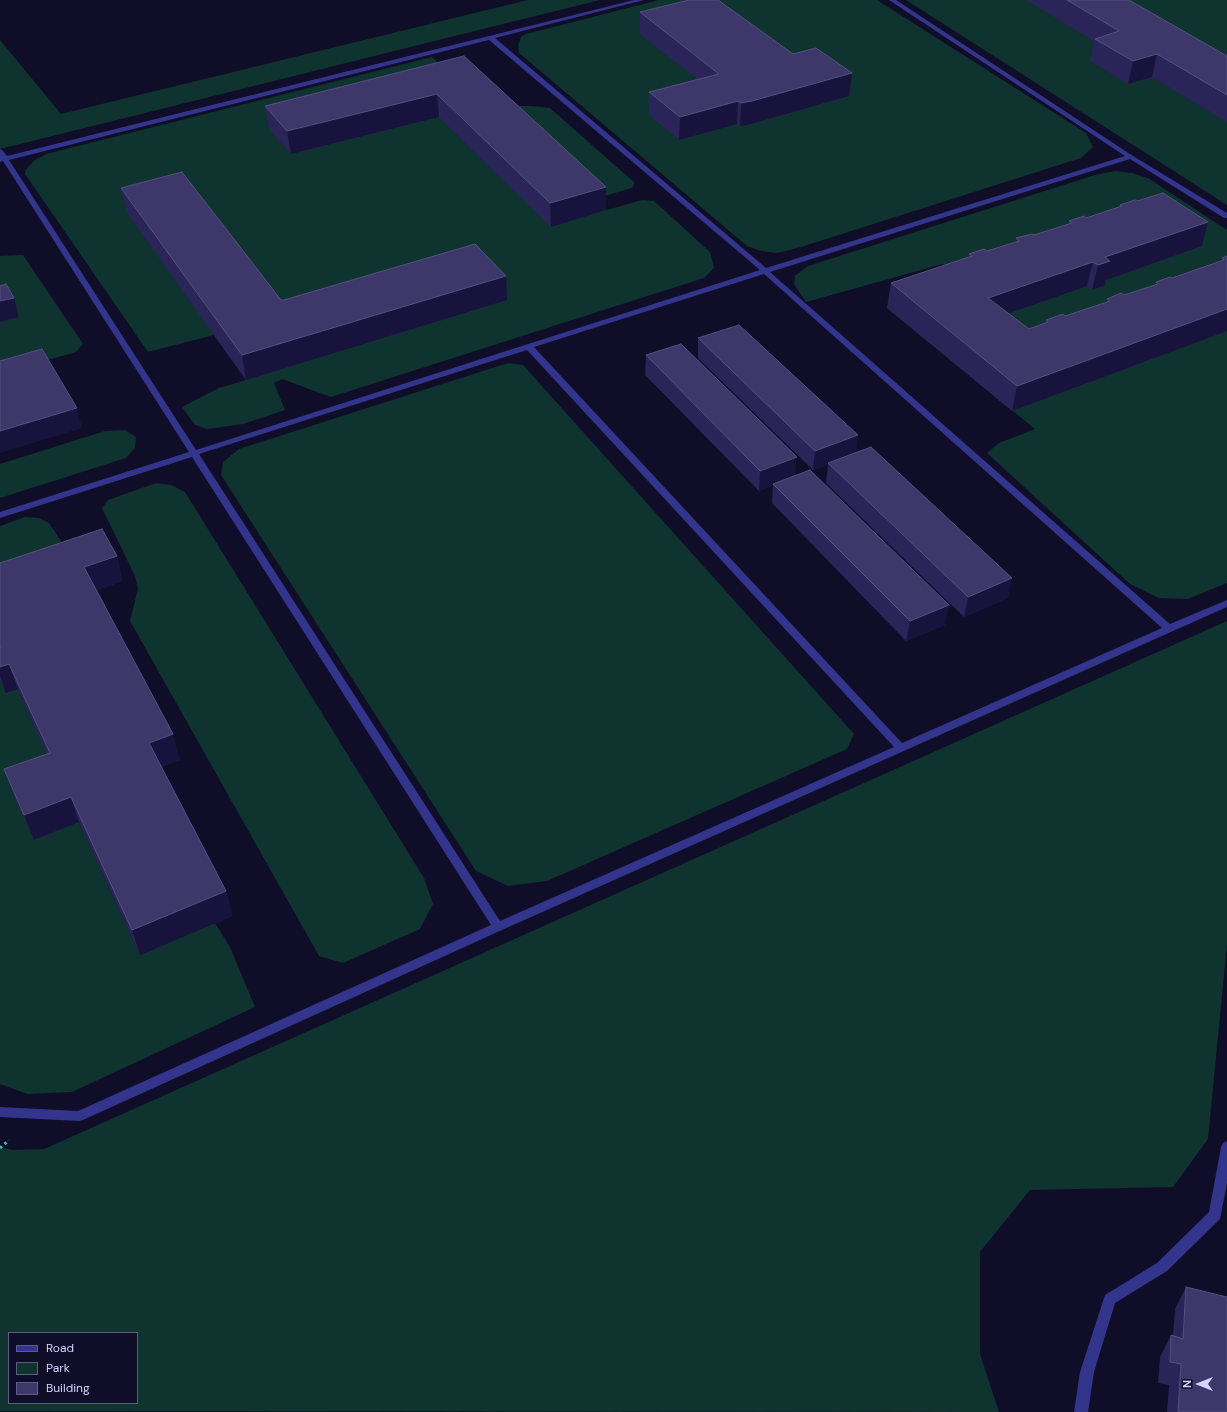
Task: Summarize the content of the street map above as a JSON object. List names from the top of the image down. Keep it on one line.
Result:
{"legend":["Road","Park","Building"],"north":"left"}
